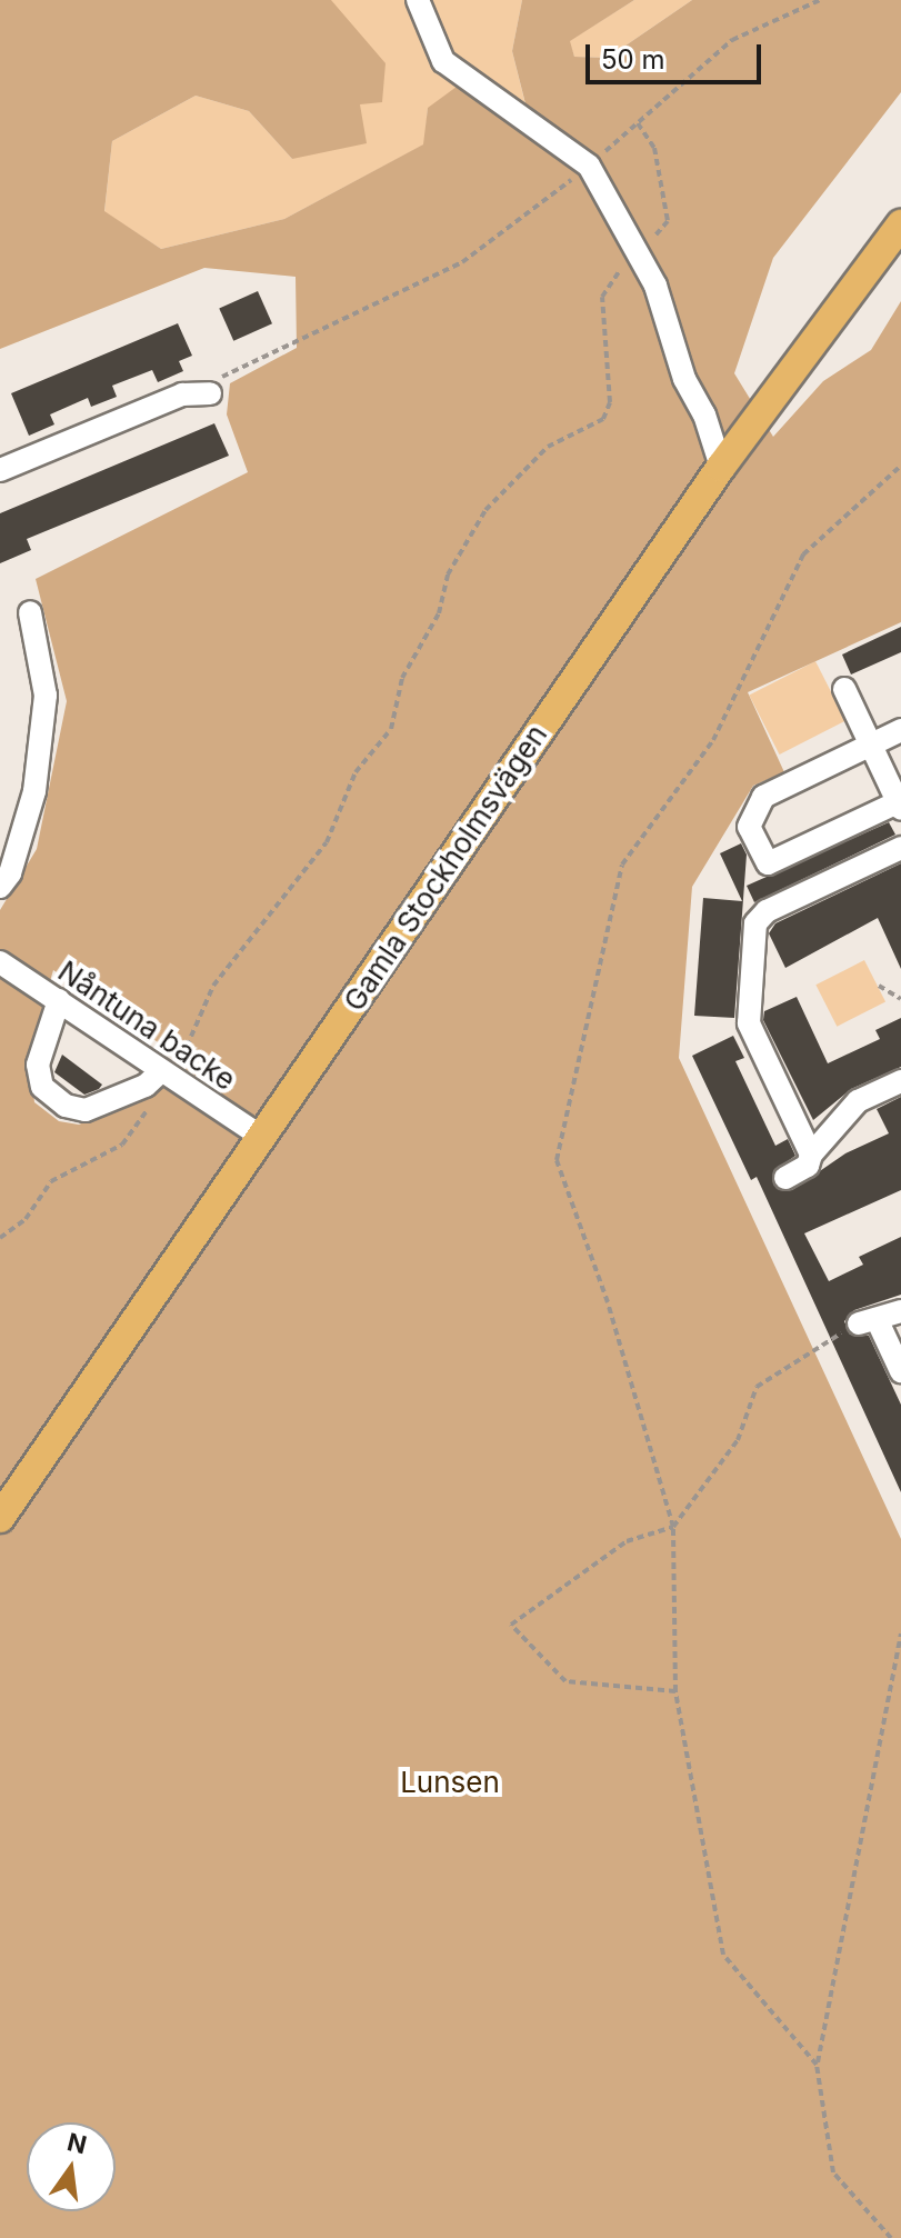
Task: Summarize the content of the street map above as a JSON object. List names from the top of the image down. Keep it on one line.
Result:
{"streets":{"main road":["Gamla Stockholmsvägen"],"street":["Nåntuna backe"]},"crossings":[["Gamla Stockholmsvägen","Nåntuna backe"]],"parks":["Lunsen"],"scale_bar":"50 m","north":"top"}
